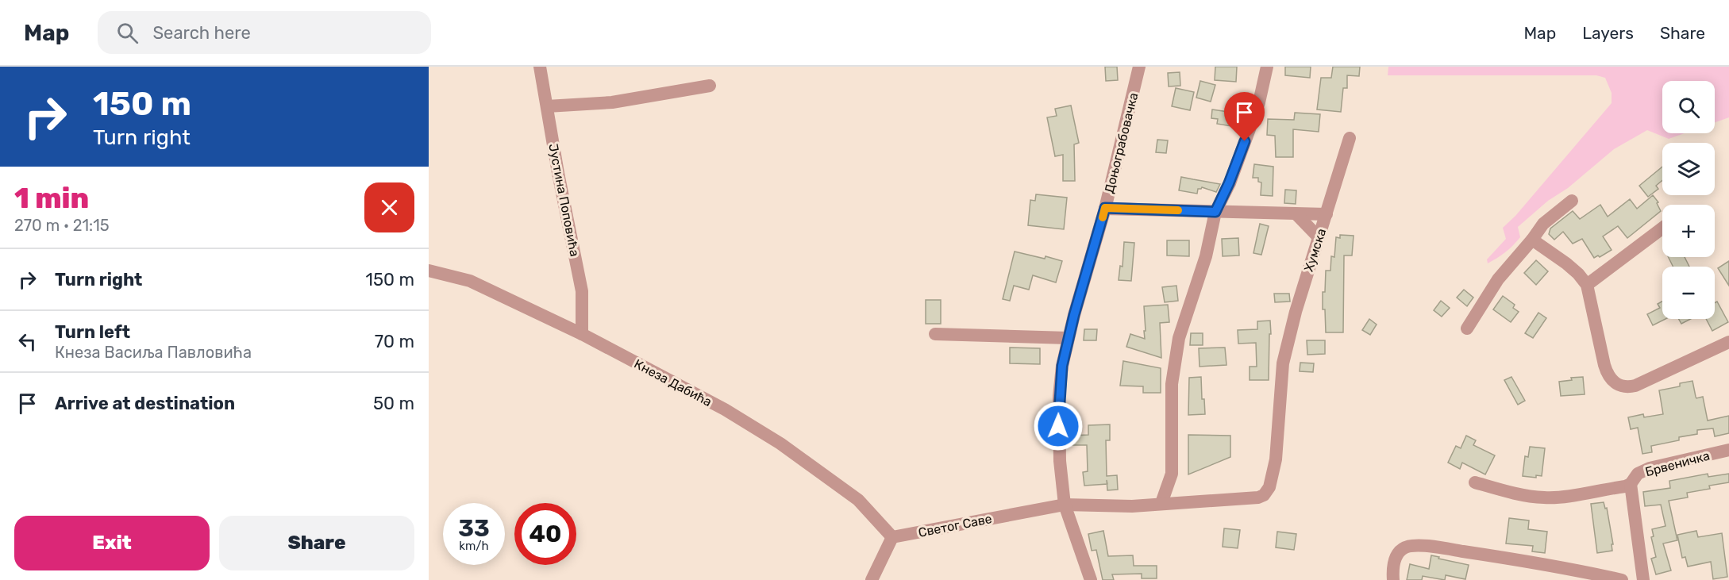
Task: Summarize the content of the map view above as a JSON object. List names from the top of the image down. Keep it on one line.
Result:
{"streets":{"street":["Доњограбовачка","Јустина Поповића","Хумска","Кнеза Дабића","Брвеничка","Светог Саве"]},"crossings":[["Доњограбовачка","Светог Саве"],["Јустина Поповића","Кнеза Дабића"],["Хумска","Светог Саве"],["Кнеза Дабића","Светог Саве"]],"page":{"header":"Map","search":"Search here","nav":["Map","Layers","Share"],"turn":["150 m","Turn right"],"map_buttons":["+","−"],"heading":["1 min","270 m · 21:15"],"list":[{"name":"Turn right","value":"150 m"},{"name":"Turn left","note":"Кнеза Васиља Павловића","value":"70 m"},{"name":"Arrive at destination","value":"50 m"}],"speed":"33 km/h","limit":"40","buttons":["Exit","Share"]}}
